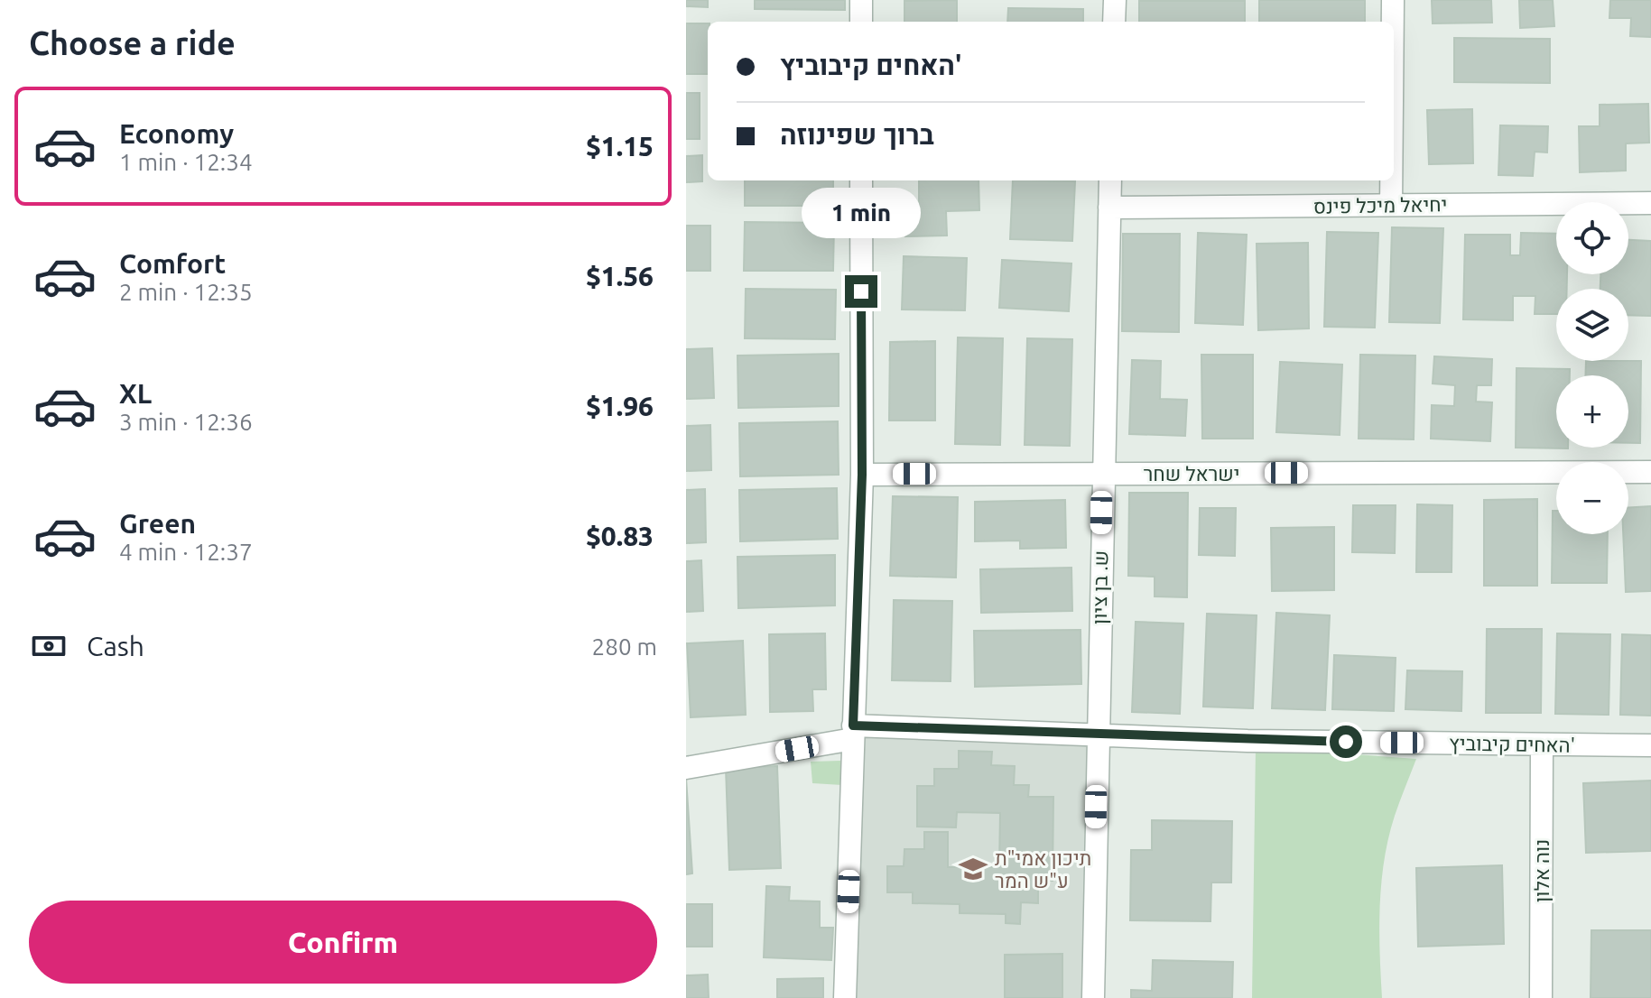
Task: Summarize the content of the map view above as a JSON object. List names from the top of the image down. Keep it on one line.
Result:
{"streets":{"street":["יחיאל מיכל פינס","ישראל שחר","ש. בן ציון","האחים קיבוביץ'","נוה אלון"]},"crossings":[["יחיאל מיכל פינס","ש. בן ציון"],["ישראל שחר","ש. בן ציון"],["ש. בן ציון","האחים קיבוביץ'"],["האחים קיבוביץ'","נוה אלון"]],"places":{"school or university":["תיכון אמי\"ת ע\"ש המר"]},"page":{"heading":"Choose a ride","banner":["האחים קיבוביץ'","ברוך שפינוזה"],"list":[{"name":"Economy","note":"1 min · 12:34","value":"$1.15"},{"name":"Comfort","note":"2 min · 12:35","value":"$1.56"},{"name":"XL","note":"3 min · 12:36","value":"$1.96"},{"name":"Green","note":"4 min · 12:37","value":"$0.83"}],"bubble":"1 min","map_buttons":["+","−"],"pay":["Cash","280 m"],"buttons":"Confirm"}}
